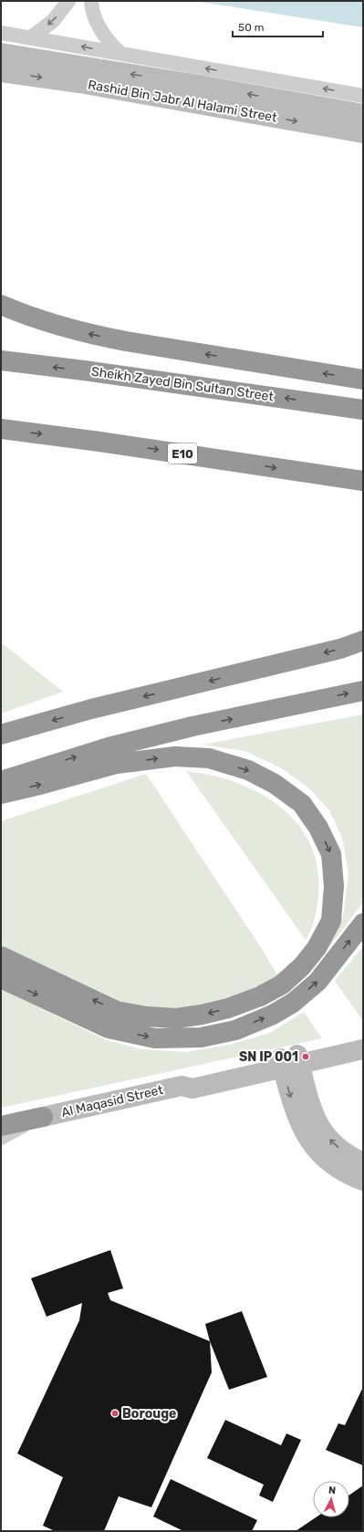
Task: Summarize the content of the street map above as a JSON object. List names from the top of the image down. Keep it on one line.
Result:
{"streets":{"highway":["Sheikh Zayed Bin Sultan Street","E10"],"main road":["Rashid Bin Jabr Al Halami Street","Al Maqasid Street"]},"places":["SN IP 001","Borouge"],"scale_bar":"50 m","north":"top"}
